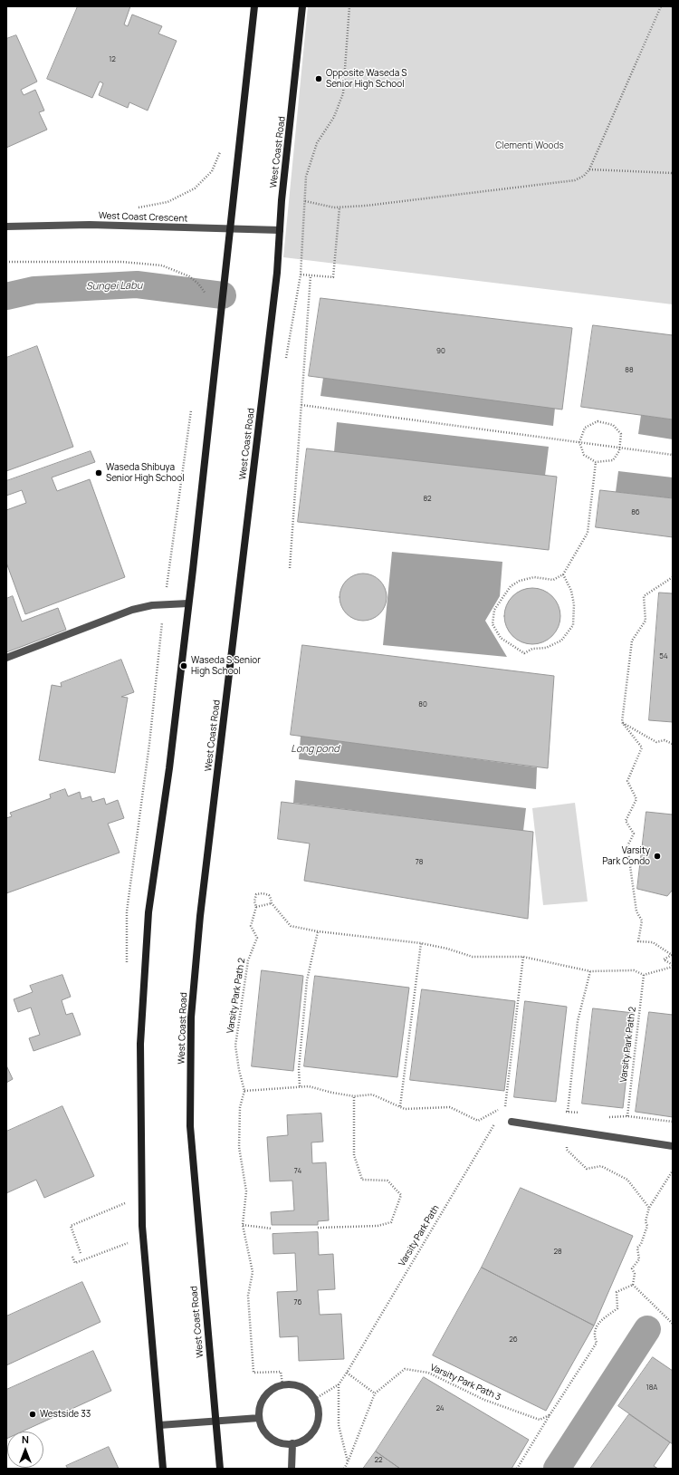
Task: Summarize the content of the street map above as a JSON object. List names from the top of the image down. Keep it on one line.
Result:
{"streets":{"main road":["West Coast Road"],"street":["West Coast Crescent"],"path":["Varsity Park Path 2","Varsity Park Path","Varsity Park Path 3"]},"crossings":[["West Coast Road","West Coast Crescent"]],"water":["Sungei Labu","Long pond"],"parks":["Clementi Woods"],"places":["Opposite Waseda S Senior High School","Waseda Shibuya Senior High School","Waseda S Senior High School","Varsity Park Condo","Westside 33"],"house_numbers":["12","90","88","82","86","54","80","78","74","28","76","26","18A","24","22"],"north":"top"}
